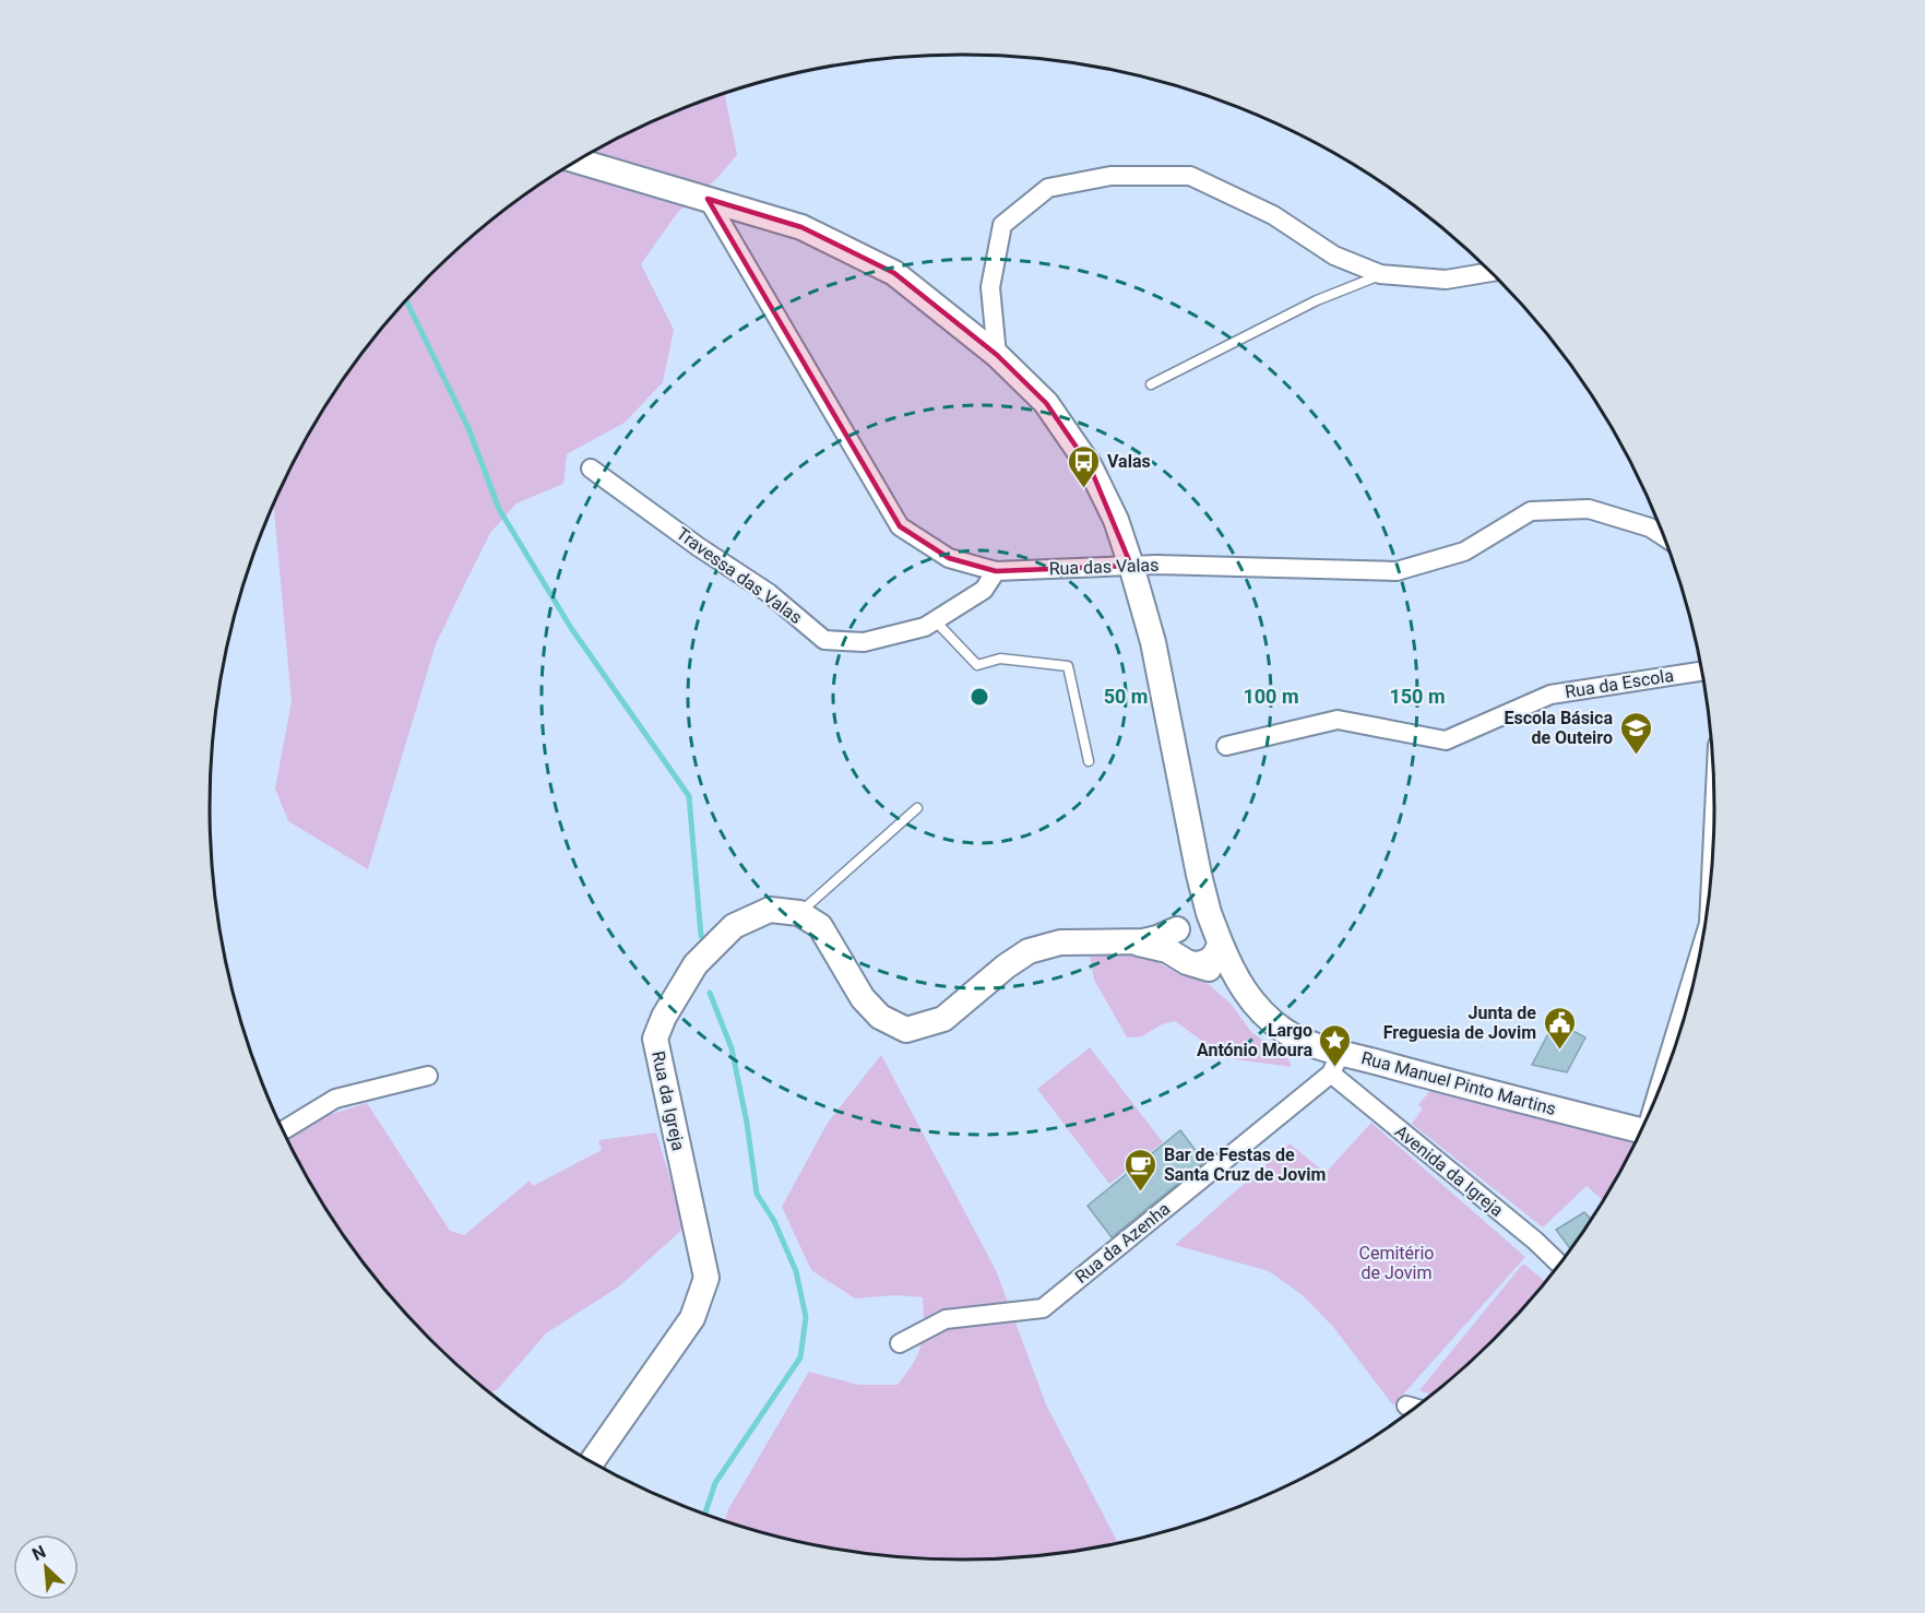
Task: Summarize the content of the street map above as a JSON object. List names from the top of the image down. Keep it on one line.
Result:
{"streets":{"street":["Rua das Valas","Travessa das Valas","Rua da Escola","Rua Manuel Pinto Martins","Rua da Igreja","Avenida da Igreja","Rua da Azenha"]},"crossings":[["Rua das Valas","Travessa das Valas"],["Rua Manuel Pinto Martins","Avenida da Igreja"],["Rua Manuel Pinto Martins","Rua da Azenha"],["Avenida da Igreja","Rua da Azenha"]],"parks":["Cemitério de Jovim"],"places":{"bus stop":["Valas"],"school or university":["Escola Básica de Outeiro"],"public building":["Junta de Freguesia de Jovim"],"place":["Largo António Moura"],"cafe":["Bar de Festas de Santa Cruz de Jovim"]},"north":"top left","rings":["50 m","100 m","150 m"]}
